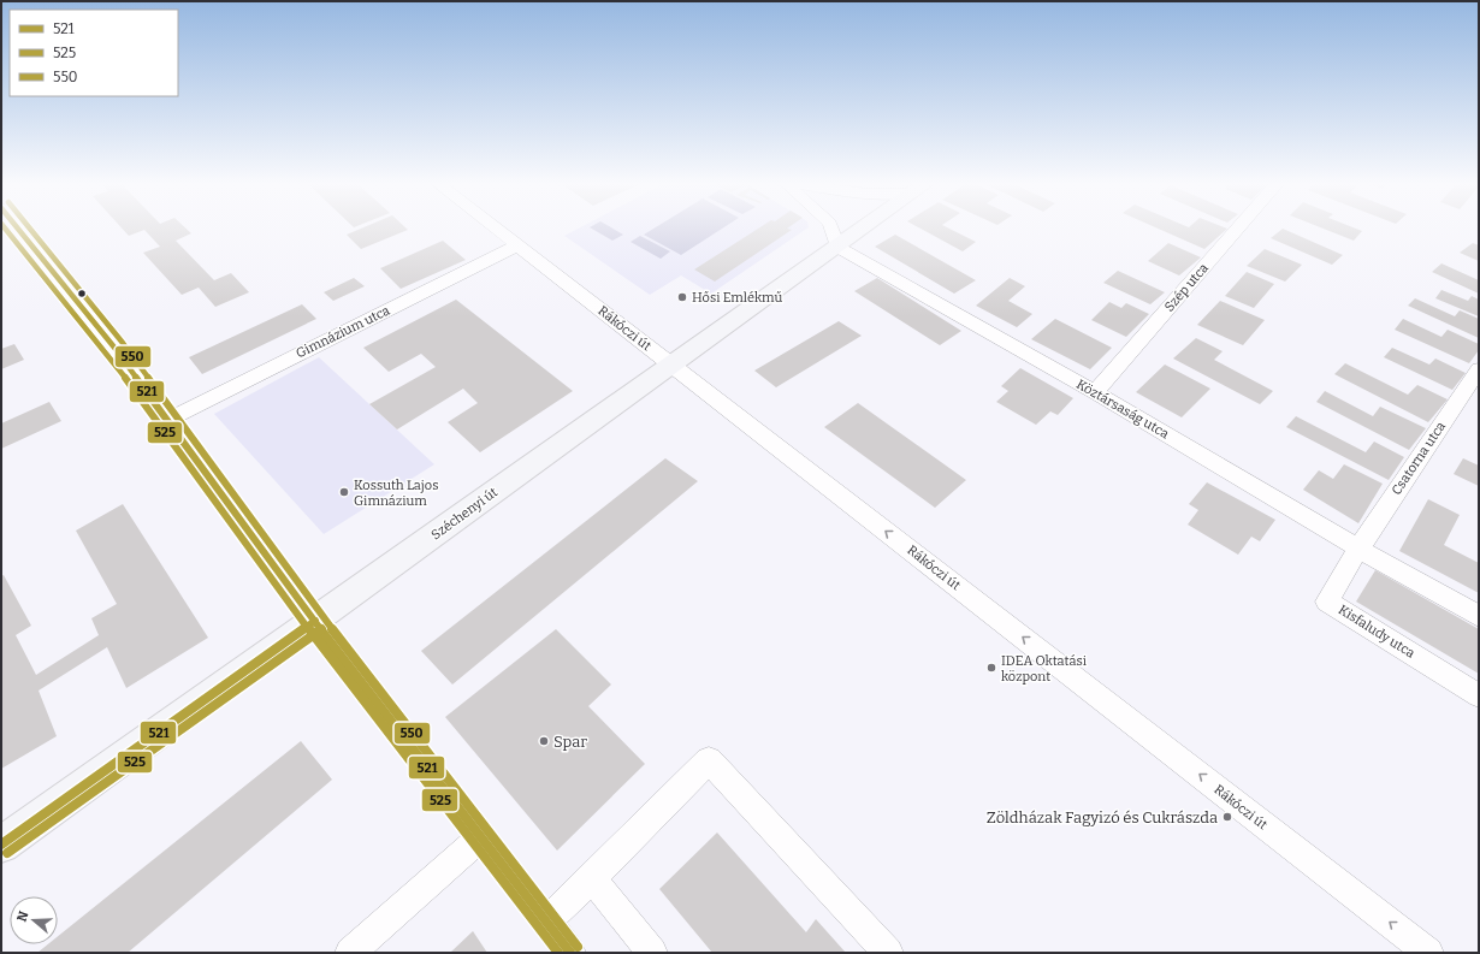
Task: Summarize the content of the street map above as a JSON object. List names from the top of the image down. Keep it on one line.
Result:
{"streets":{"main road":["Széchenyi út"],"street":["Szép utca","Rákóczi út","Gimnázium utca","Köztársaság utca","Csatorna utca","Kisfaludy utca"]},"crossings":[["Szép utca","Köztársaság utca"],["Rákóczi út","Gimnázium utca"],["Rákóczi út","Széchenyi út"],["Köztársaság utca","Csatorna utca"],["Köztársaság utca","Széchenyi út"],["Köztársaság utca","Kisfaludy utca"],["Csatorna utca","Kisfaludy utca"]],"one_way":["Rákóczi út"],"places":["Hősi Emlékmű","Kossuth Lajos Gimnázium","IDEA Oktatási központ","Spar","Zöldházak Fagyizó és Cukrászda"],"lines":["transit line 521","transit line 525","transit line 550"],"legend":["521","525","550"],"north":"left"}
